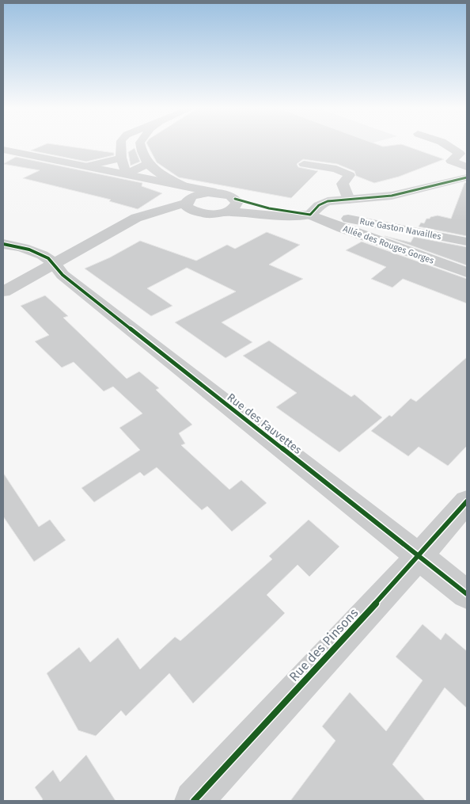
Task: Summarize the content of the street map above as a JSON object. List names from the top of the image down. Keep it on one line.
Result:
{"streets":{"street":["Rue Gaston Navailles","Allée des Rouges Gorges","Rue des Fauvettes","Rue des Pinsons"]},"crossings":[["Rue Gaston Navailles","Allée des Rouges Gorges"],["Rue des Fauvettes","Rue des Pinsons"]]}
